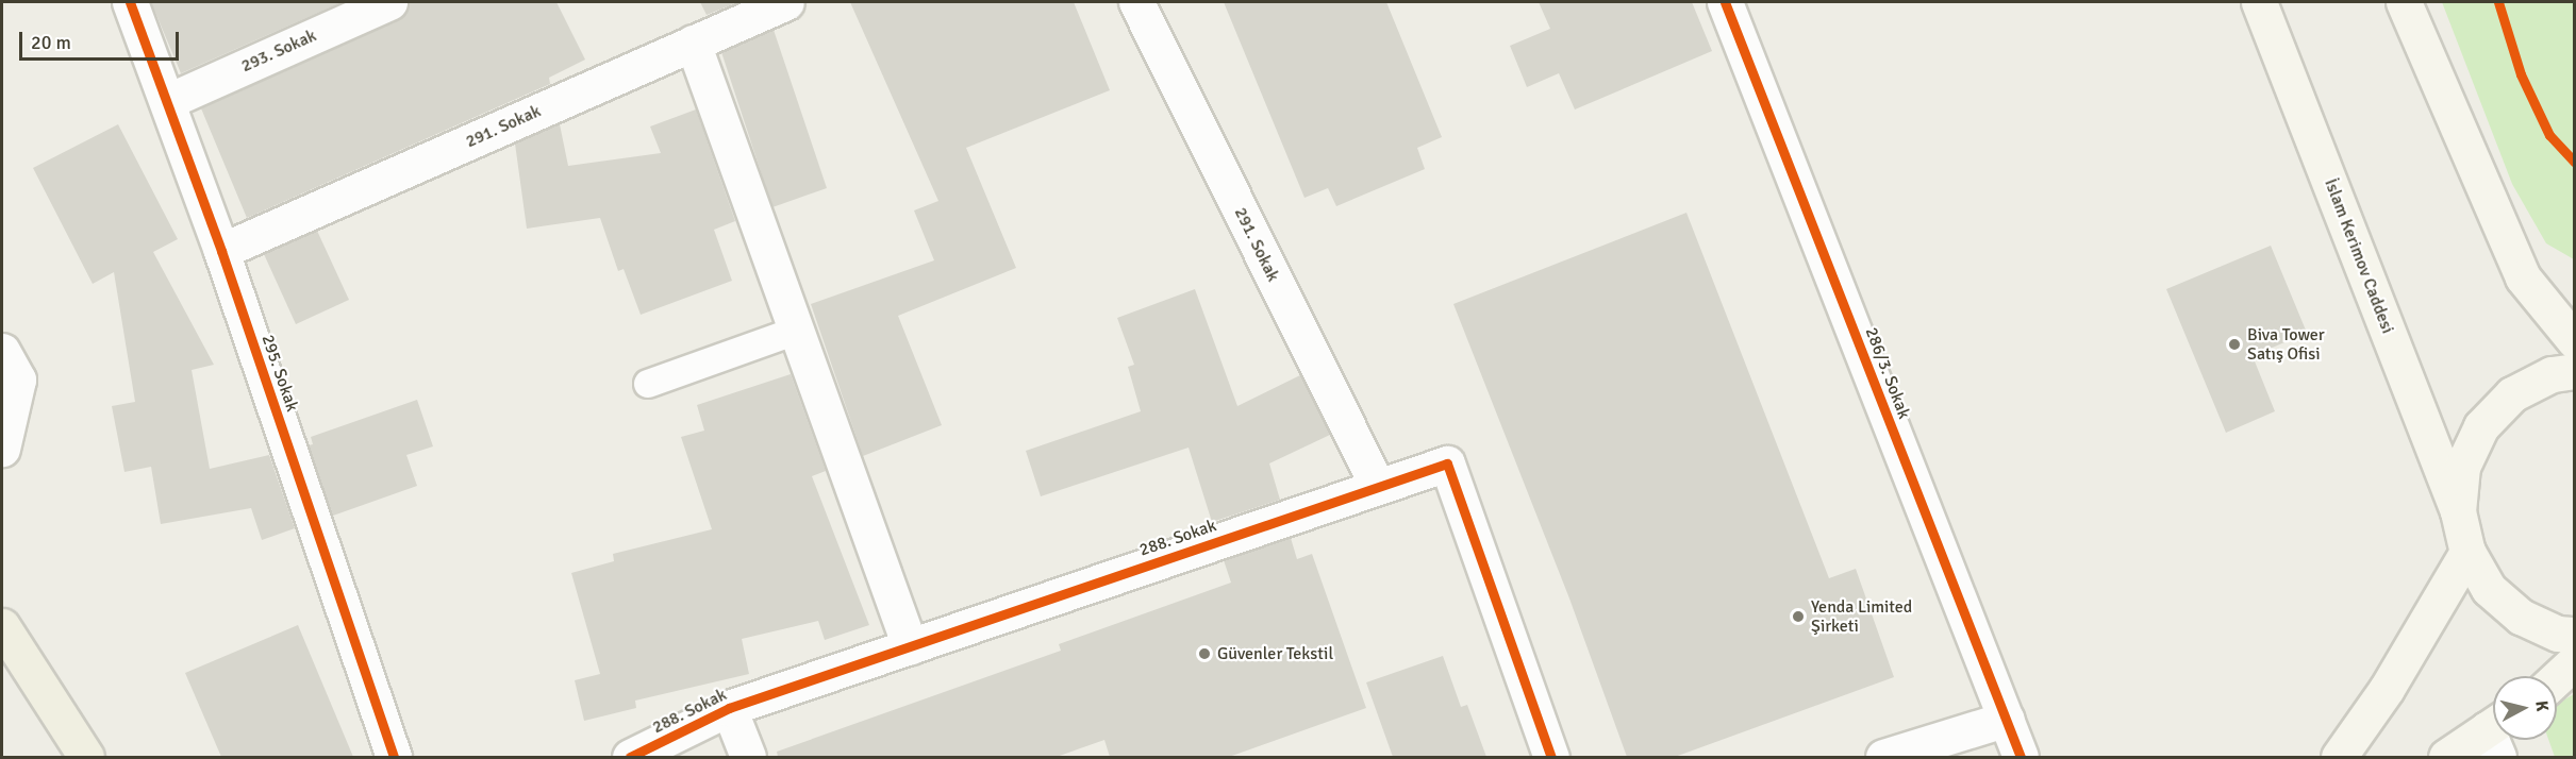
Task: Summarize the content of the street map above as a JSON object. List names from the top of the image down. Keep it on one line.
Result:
{"streets":{"main road":["İslam Kerimov Caddesi"],"street":["293. Sokak","291. Sokak","295. Sokak","286/3. Sokak","288. Sokak"]},"crossings":[["293. Sokak","295. Sokak"],["291. Sokak","295. Sokak"],["291. Sokak","288. Sokak"]],"places":["Biva Tower Satış Ofisi","Yenda Limited Şirketi","Güvenler Tekstil"],"scale_bar":"20 m","north":"right"}
